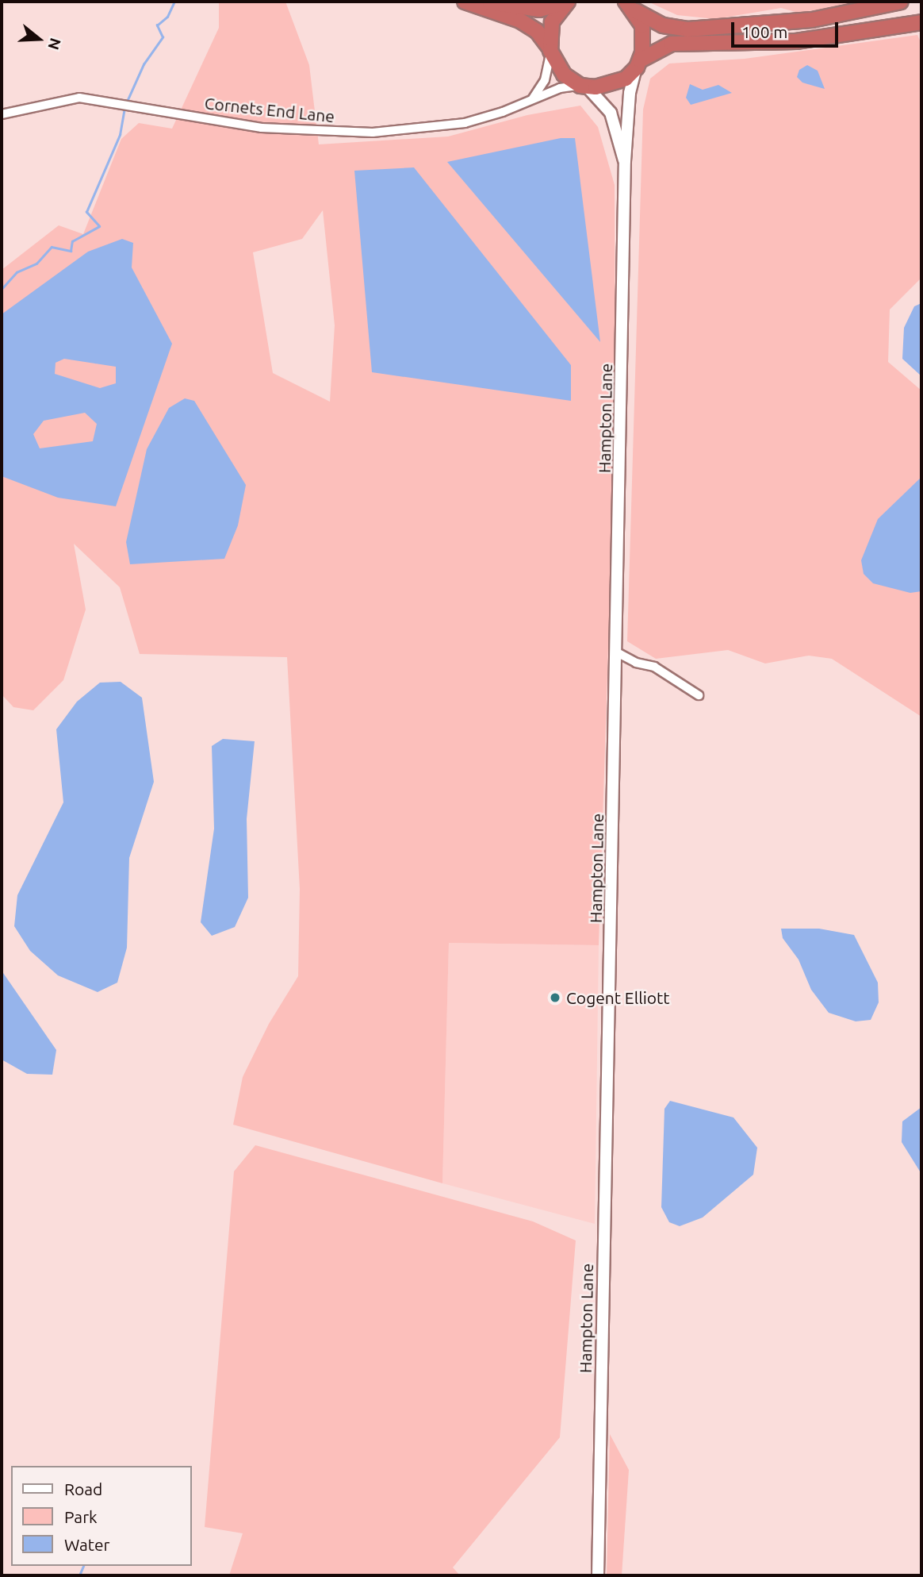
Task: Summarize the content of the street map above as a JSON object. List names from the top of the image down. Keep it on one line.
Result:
{"streets":{"main road":["Hampton Lane"],"street":["Cornets End Lane"]},"crossings":[["Cornets End Lane","Hampton Lane"]],"places":["Cogent Elliott"],"legend":["Road","Park","Water"],"scale_bar":"100 m","north":"right"}
